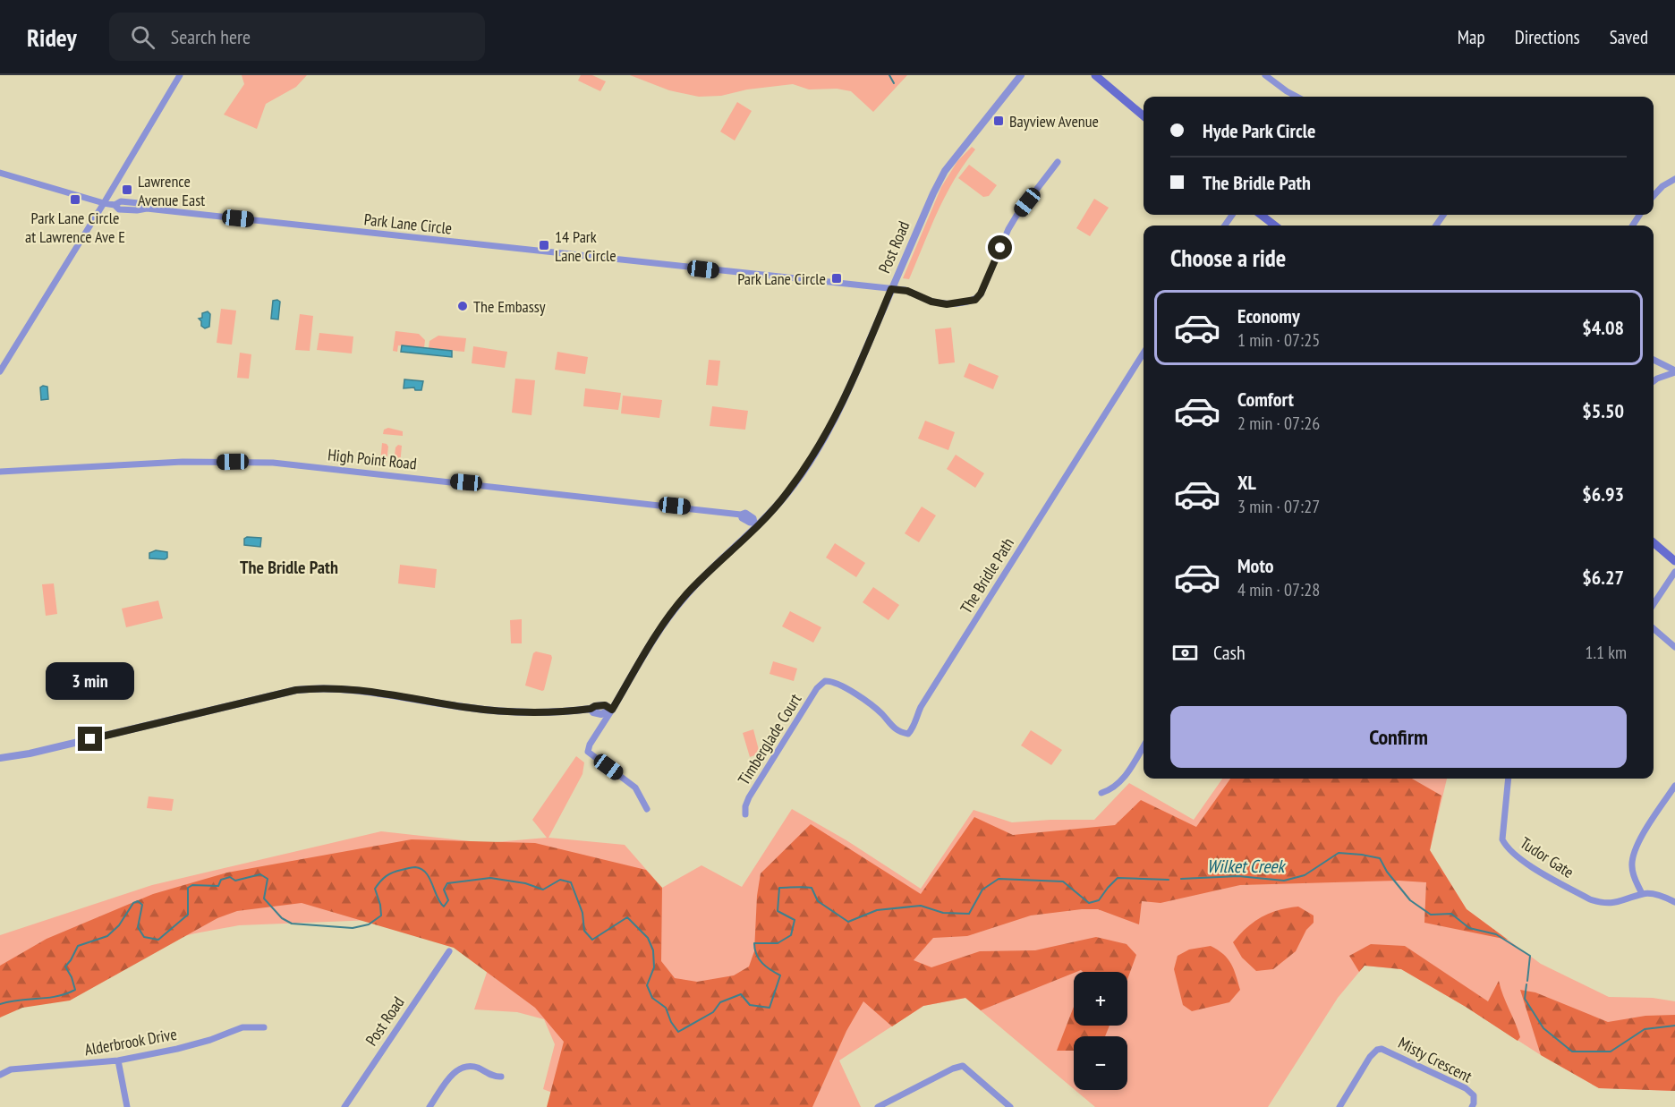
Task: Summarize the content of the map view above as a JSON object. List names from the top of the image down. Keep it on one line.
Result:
{"streets":{"street":["Park Lane Circle","Post Road","High Point Road","The Bridle Path","Timberglade Court","Tudor Gate","Alderbrook Drive","Misty Crescent"]},"crossings":[["Park Lane Circle","Post Road"],["Post Road","High Point Road"],["The Bridle Path","Timberglade Court"]],"districts":["The Bridle Path"],"water":["Wilket Creek"],"places":{"transit":["Bayview Avenue","Lawrence Avenue East","Park Lane Circle at Lawrence Ave E","14 Park Lane Circle","Park Lane Circle"],"other":["The Embassy"]},"page":{"header":"Ridey","search":"Search here","nav":["Map","Directions","Saved"],"banner":["Hyde Park Circle","The Bridle Path"],"heading":"Choose a ride","list":[{"name":"Economy","note":"1 min · 07:25","value":"$4.08"},{"name":"Comfort","note":"2 min · 07:26","value":"$5.50"},{"name":"XL","note":"3 min · 07:27","value":"$6.93"},{"name":"Moto","note":"4 min · 07:28","value":"$6.27"}],"pay":["Cash","1.1 km"],"bubble":"3 min","buttons":"Confirm","map_buttons":["+","−"]}}
